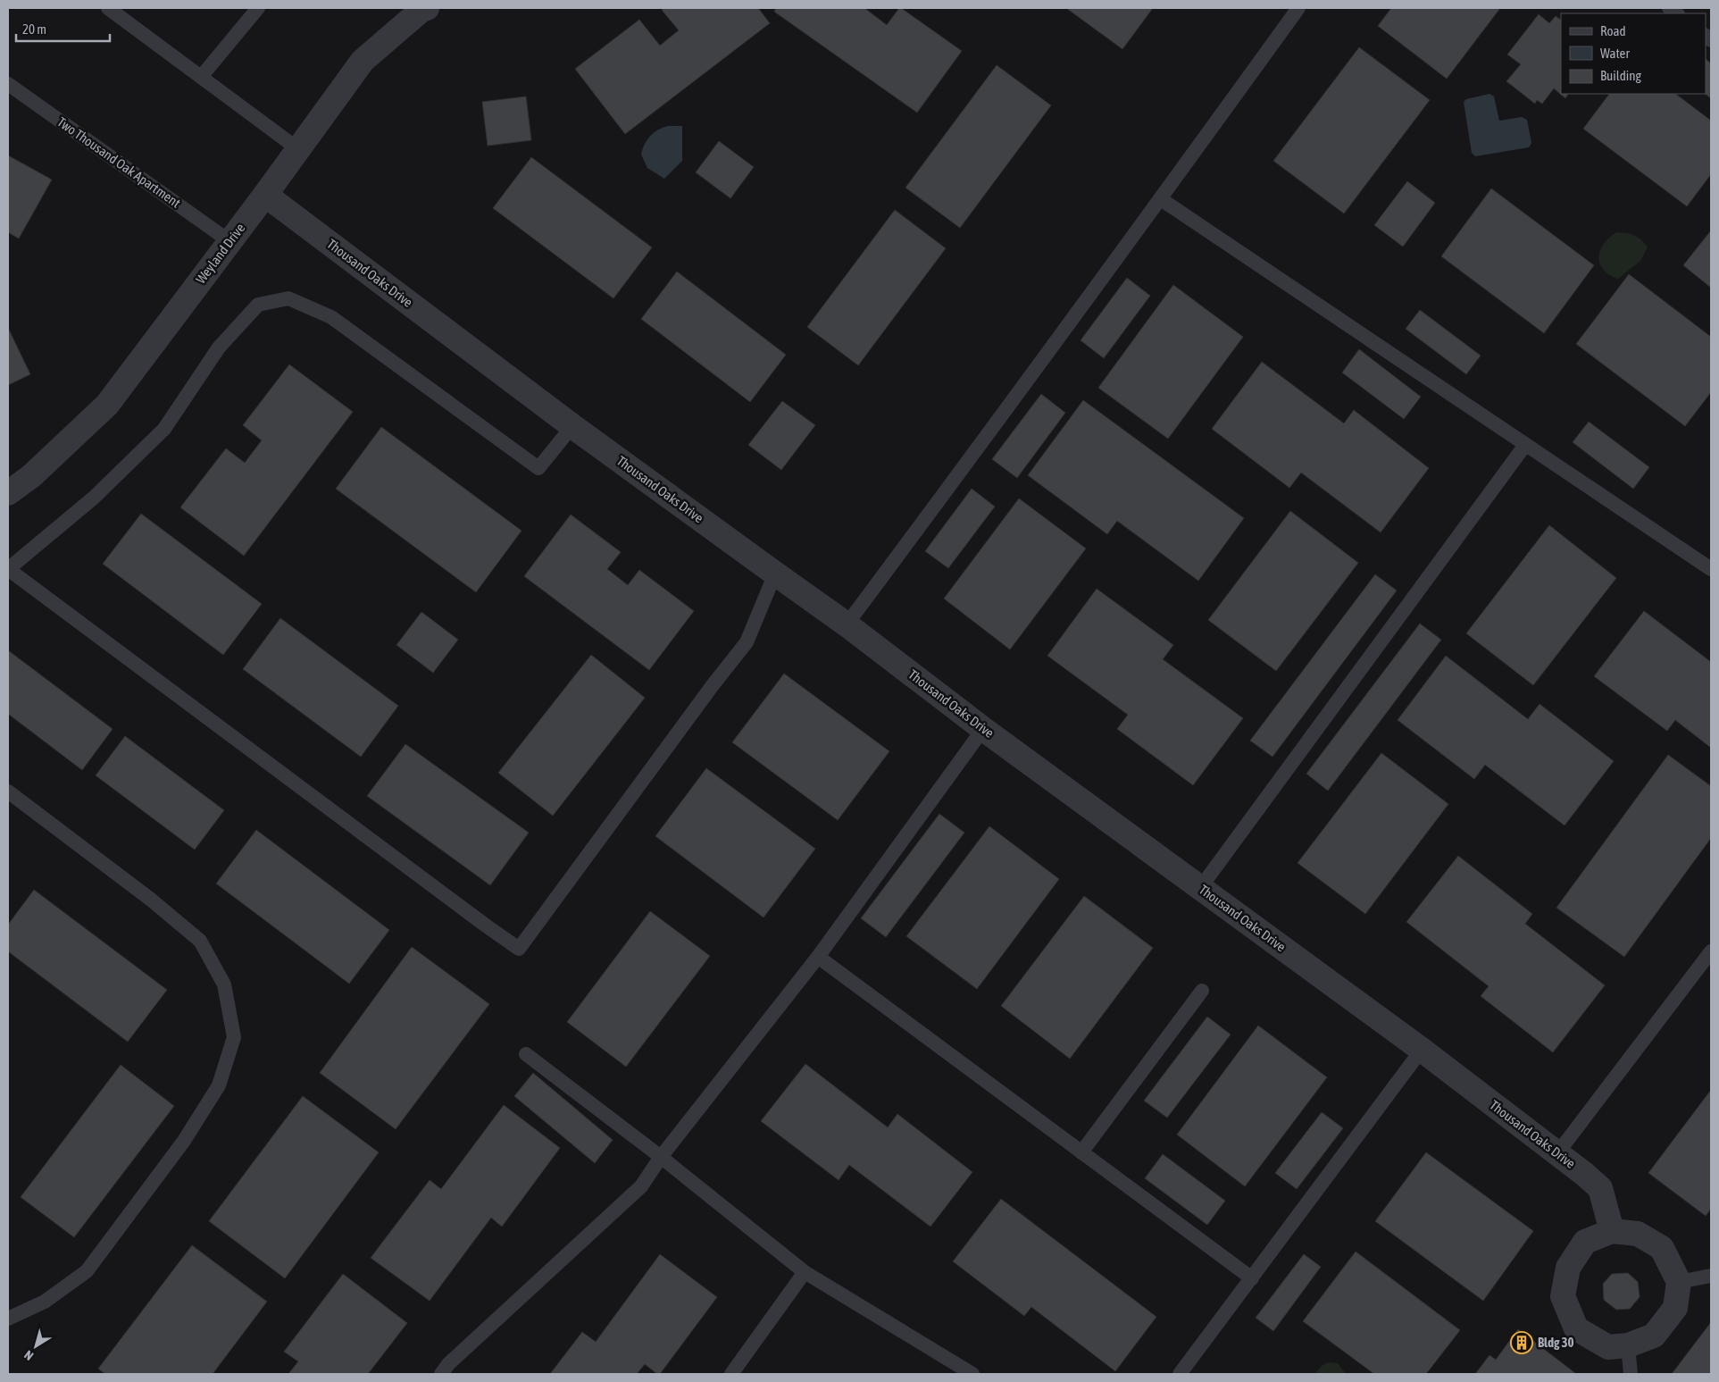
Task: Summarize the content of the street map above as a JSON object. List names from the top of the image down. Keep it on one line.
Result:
{"streets":{"street":["Weyland Drive","Thousand Oaks Drive"],"lane":["Two Thousand Oak Apartment"]},"crossings":[["Two Thousand Oak Apartment","Weyland Drive"],["Weyland Drive","Thousand Oaks Drive"]],"places":{"building":["Bldg 30"]},"legend":["Road","Water","Building"],"scale_bar":"20 m","north":"bottom left"}
